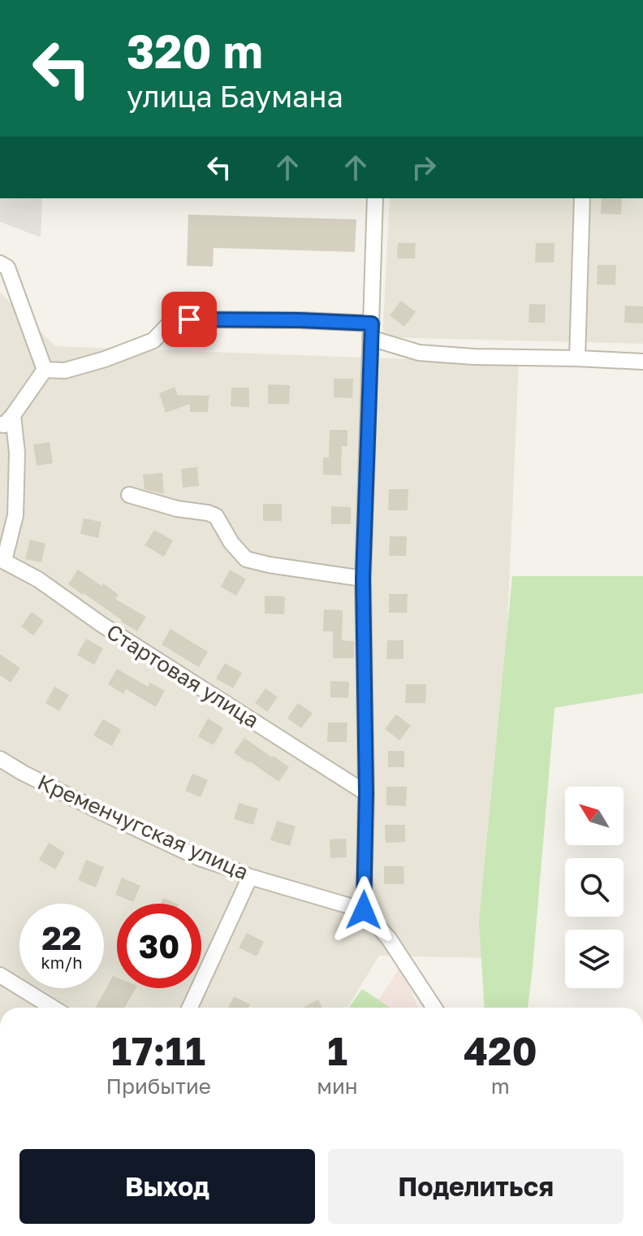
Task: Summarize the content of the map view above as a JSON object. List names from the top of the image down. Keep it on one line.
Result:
{"streets":{"street":["Стартовая улица","Кременчугская улица"]},"north":"top left","page":{"turn":["320 m","улица Баумана"],"speed":"22 km/h","limit":"30","eta":["17:11","Прибытие","1","мин","420","m"],"buttons":["Выход","Поделиться"]}}
